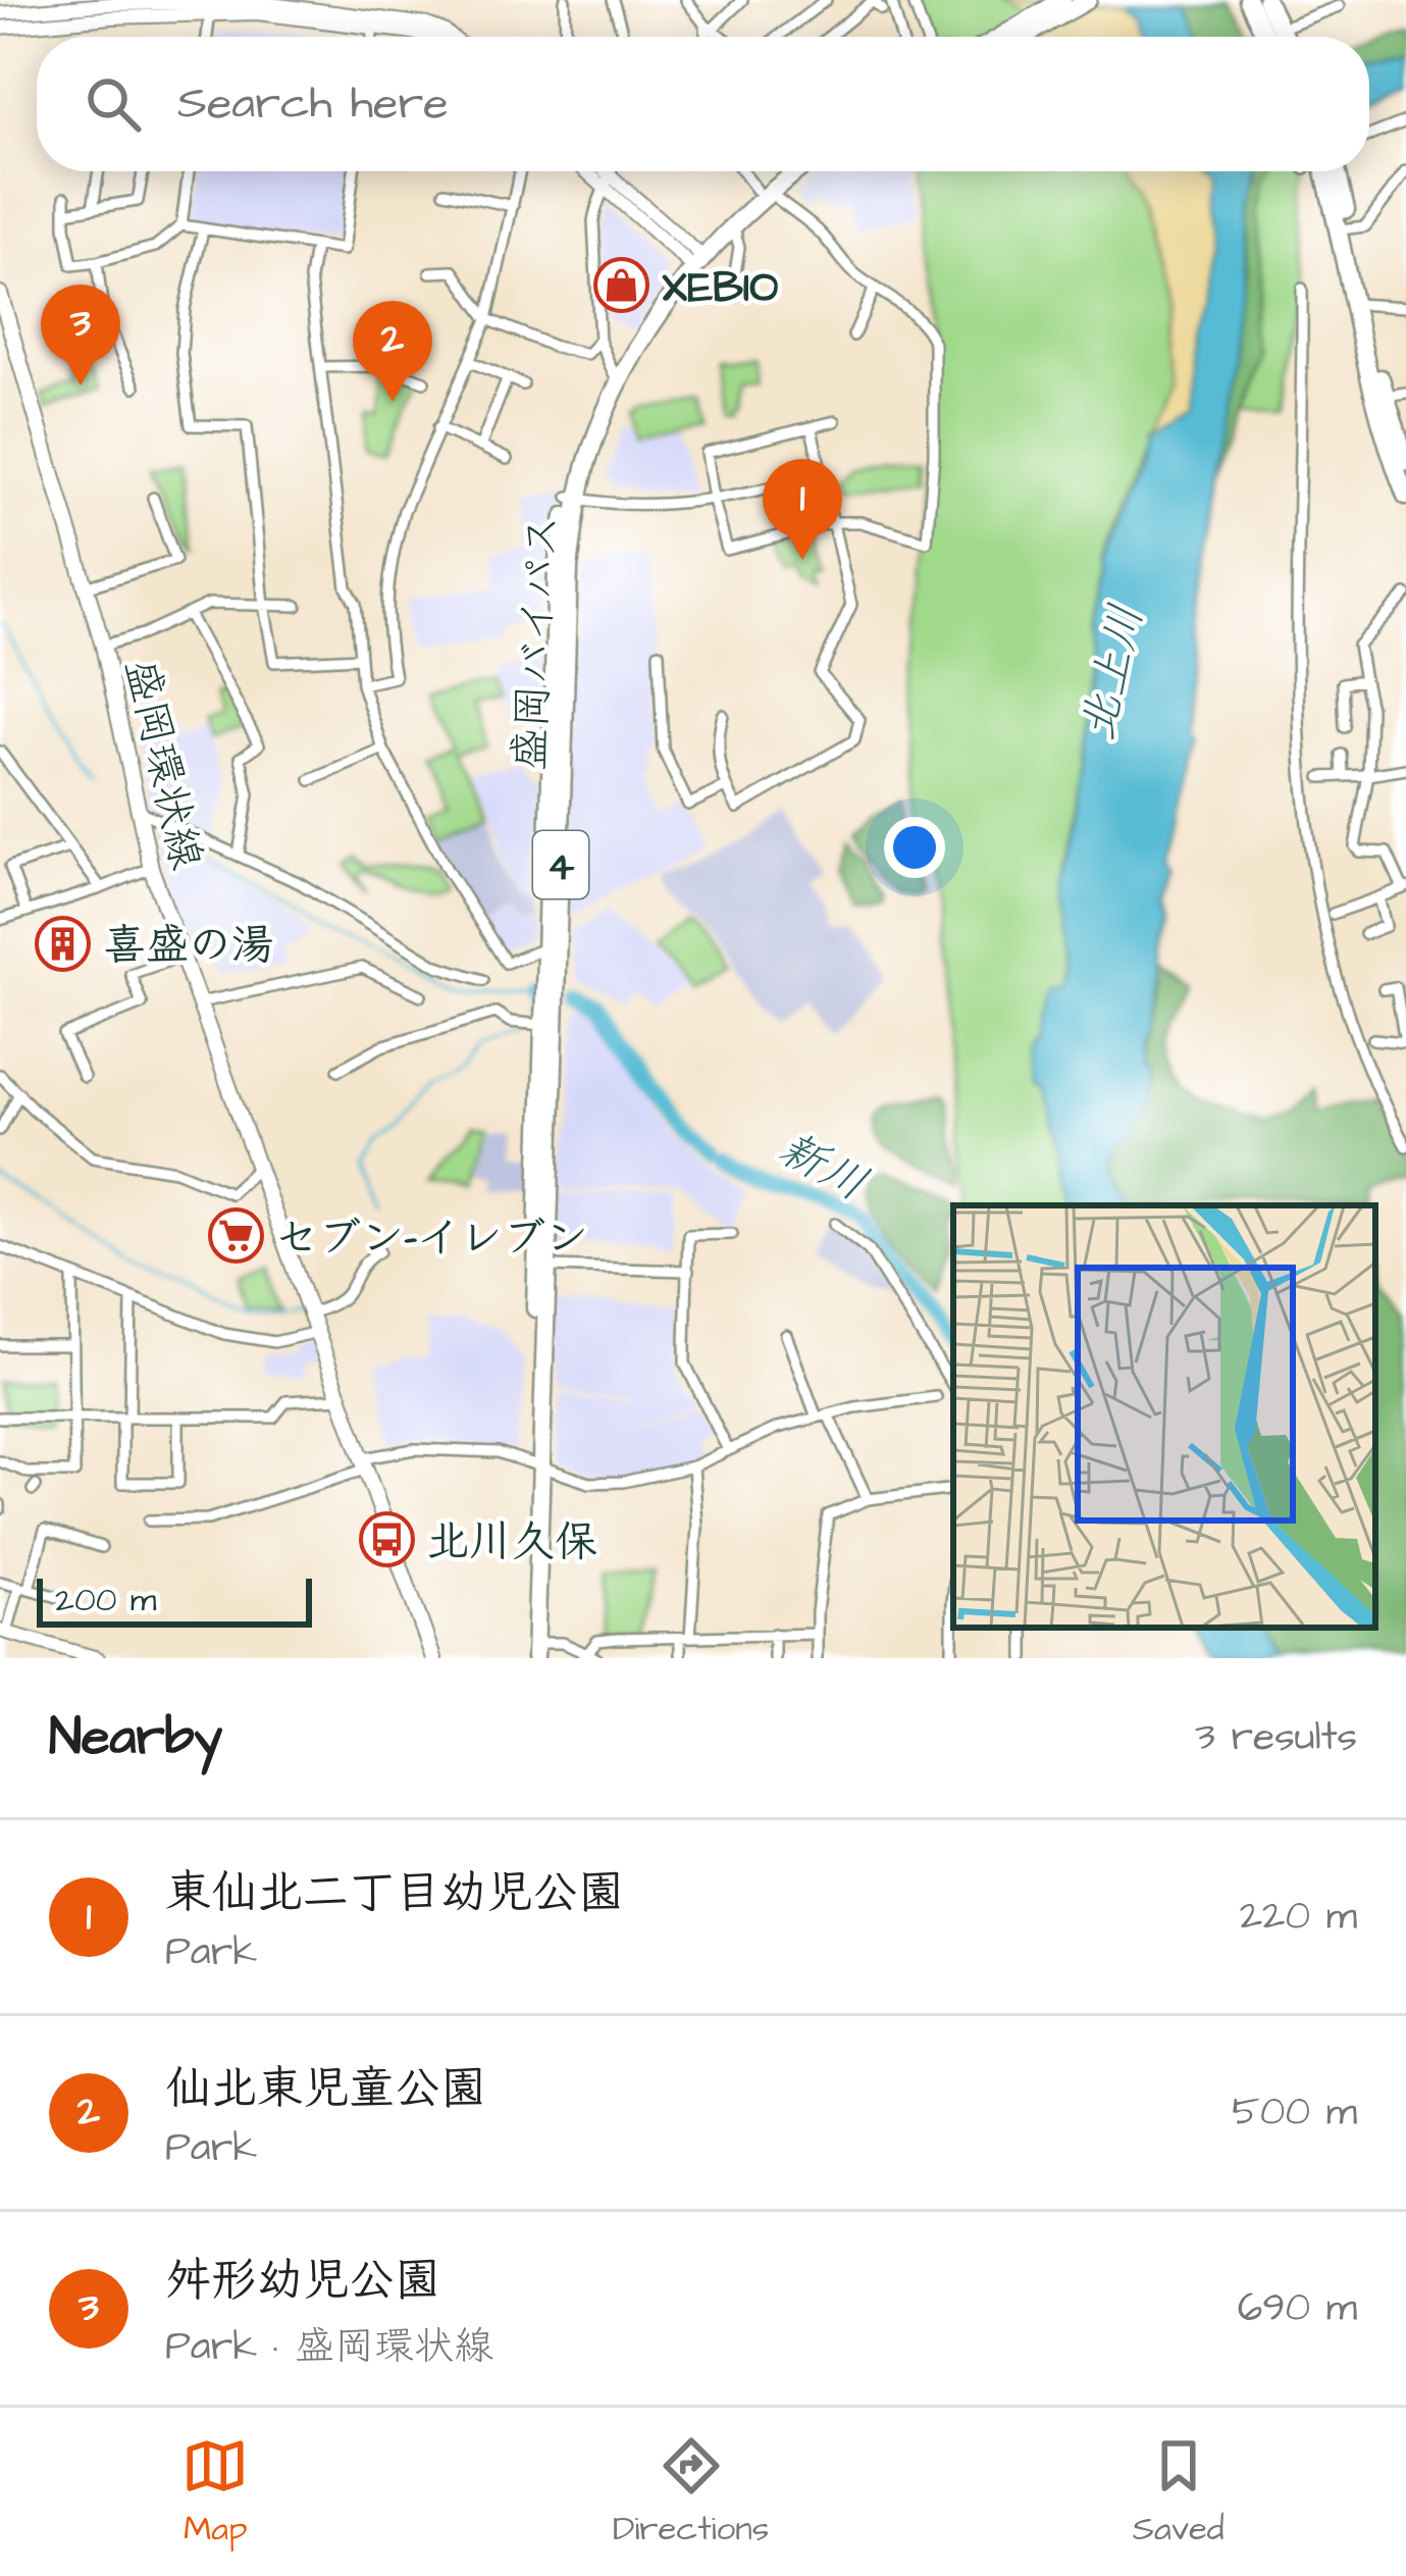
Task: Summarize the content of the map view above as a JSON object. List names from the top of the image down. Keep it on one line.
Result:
{"streets":{"highway":["盛岡バイパス","4"],"main road":["盛岡環状線"]},"water":["北上川","新川"],"places":{"shop":["XEBIO"],"building":["喜盛の湯"],"supermarket":["セブン-イレブン"],"bus stop":["北川久保"]},"scale_bar":"200 m","page":{"search":"Search here","pins":["3","2","1"],"scale":"200 m","heading":["Nearby","3 results"],"list":[{"mark":"1","name":"東仙北二丁目幼児公園","note":"Park","value":"220 m"},{"mark":"2","name":"仙北東児童公園","note":"Park","value":"500 m"},{"mark":"3","name":"舛形幼児公園","note":"Park · 盛岡環状線","value":"690 m"}],"nav":["Map","Directions","Saved"]}}
